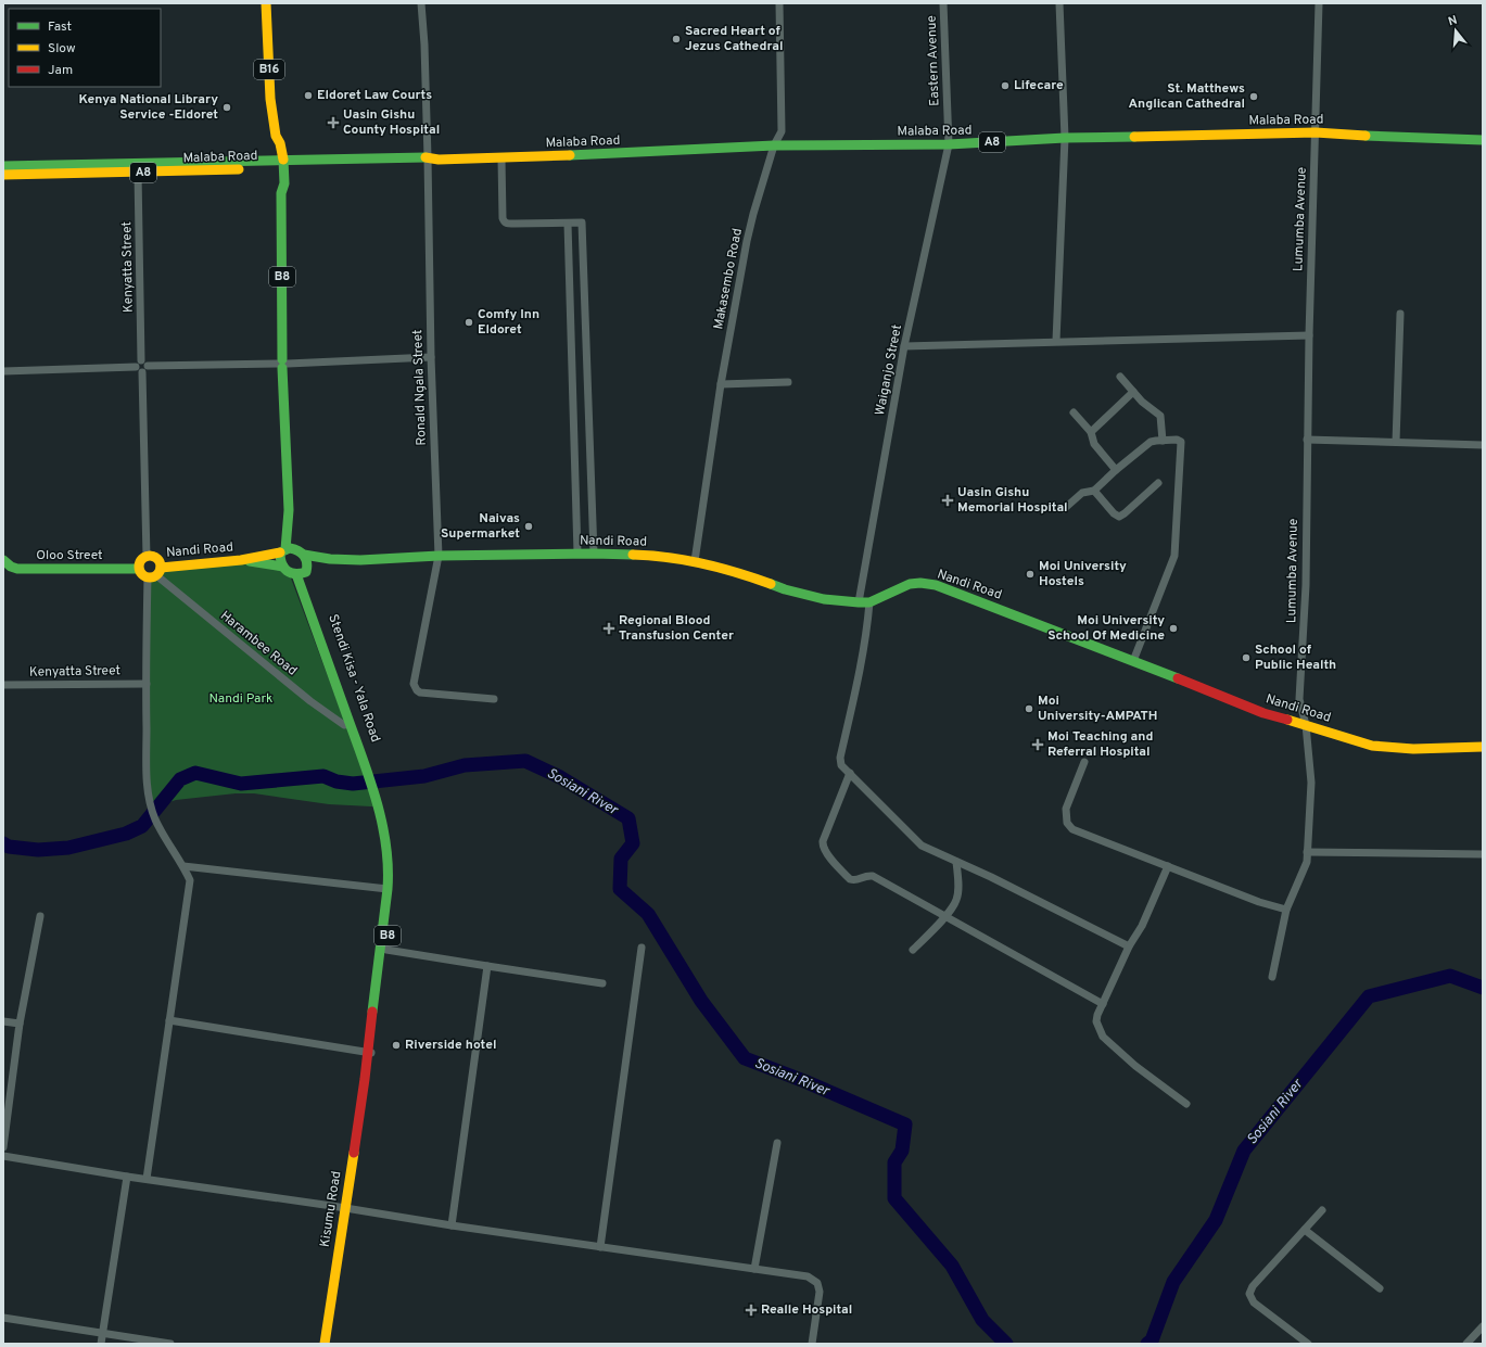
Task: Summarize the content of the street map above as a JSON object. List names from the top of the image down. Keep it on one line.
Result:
{"streets":{"main road":["B16","Malaba Road","A8","B8","Nandi Road","Oloo Street","Stendi Kisa - Yala Road","Kisumu Road"],"street":["Eastern Avenue","Lumumba Avenue","Kenyatta Street","Makasembo Road","Waiganjo Street","Ronald Ngala Street","Harambee Road"]},"crossings":[["Eastern Avenue","Malaba Road"],["Eastern Avenue","Waiganjo Street"],["B16","Malaba Road"],["B16","A8"],["B16","B8"],["Malaba Road","A8"],["Malaba Road","Lumumba Avenue"],["Malaba Road","Kenyatta Street"],["Malaba Road","B8"],["Malaba Road","Makasembo Road"],["Malaba Road","Waiganjo Street"],["Malaba Road","Ronald Ngala Street"],["A8","B8"],["Lumumba Avenue","Nandi Road"],["Kenyatta Street","Nandi Road"],["Kenyatta Street","Oloo Street"],["Kenyatta Street","Harambee Road"],["B8","Nandi Road"],["B8","Harambee Road"],["B8","Stendi Kisa - Yala Road"],["Makasembo Road","Nandi Road"],["Waiganjo Street","Nandi Road"],["Ronald Ngala Street","Nandi Road"],["Nandi Road","Oloo Street"],["Nandi Road","Harambee Road"],["Nandi Road","Stendi Kisa - Yala Road"],["Oloo Street","Harambee Road"],["Stendi Kisa - Yala Road","Kisumu Road"]],"water":["Sosiani River"],"parks":["Nandi Park"],"places":{"other":["Sacred Heart of Jezus Cathedral","Lifecare","Eldoret Law Courts","St. Matthews Anglican Cathedral","Kenya National Library Service -Eldoret","Comfy Inn Eldoret","Naivas Supermarket","Moi University Hostels","Moi University School Of Medicine","School of Public Health","Moi University-AMPATH","Riverside hotel"],"health":["Uasin Gishu County Hospital","Uasin Gishu Memorial Hospital","Regional Blood Transfusion Center","Moi Teaching and Referral Hospital","Realle Hospital"]},"legend":["Fast","Slow","Jam"],"north":"top"}
